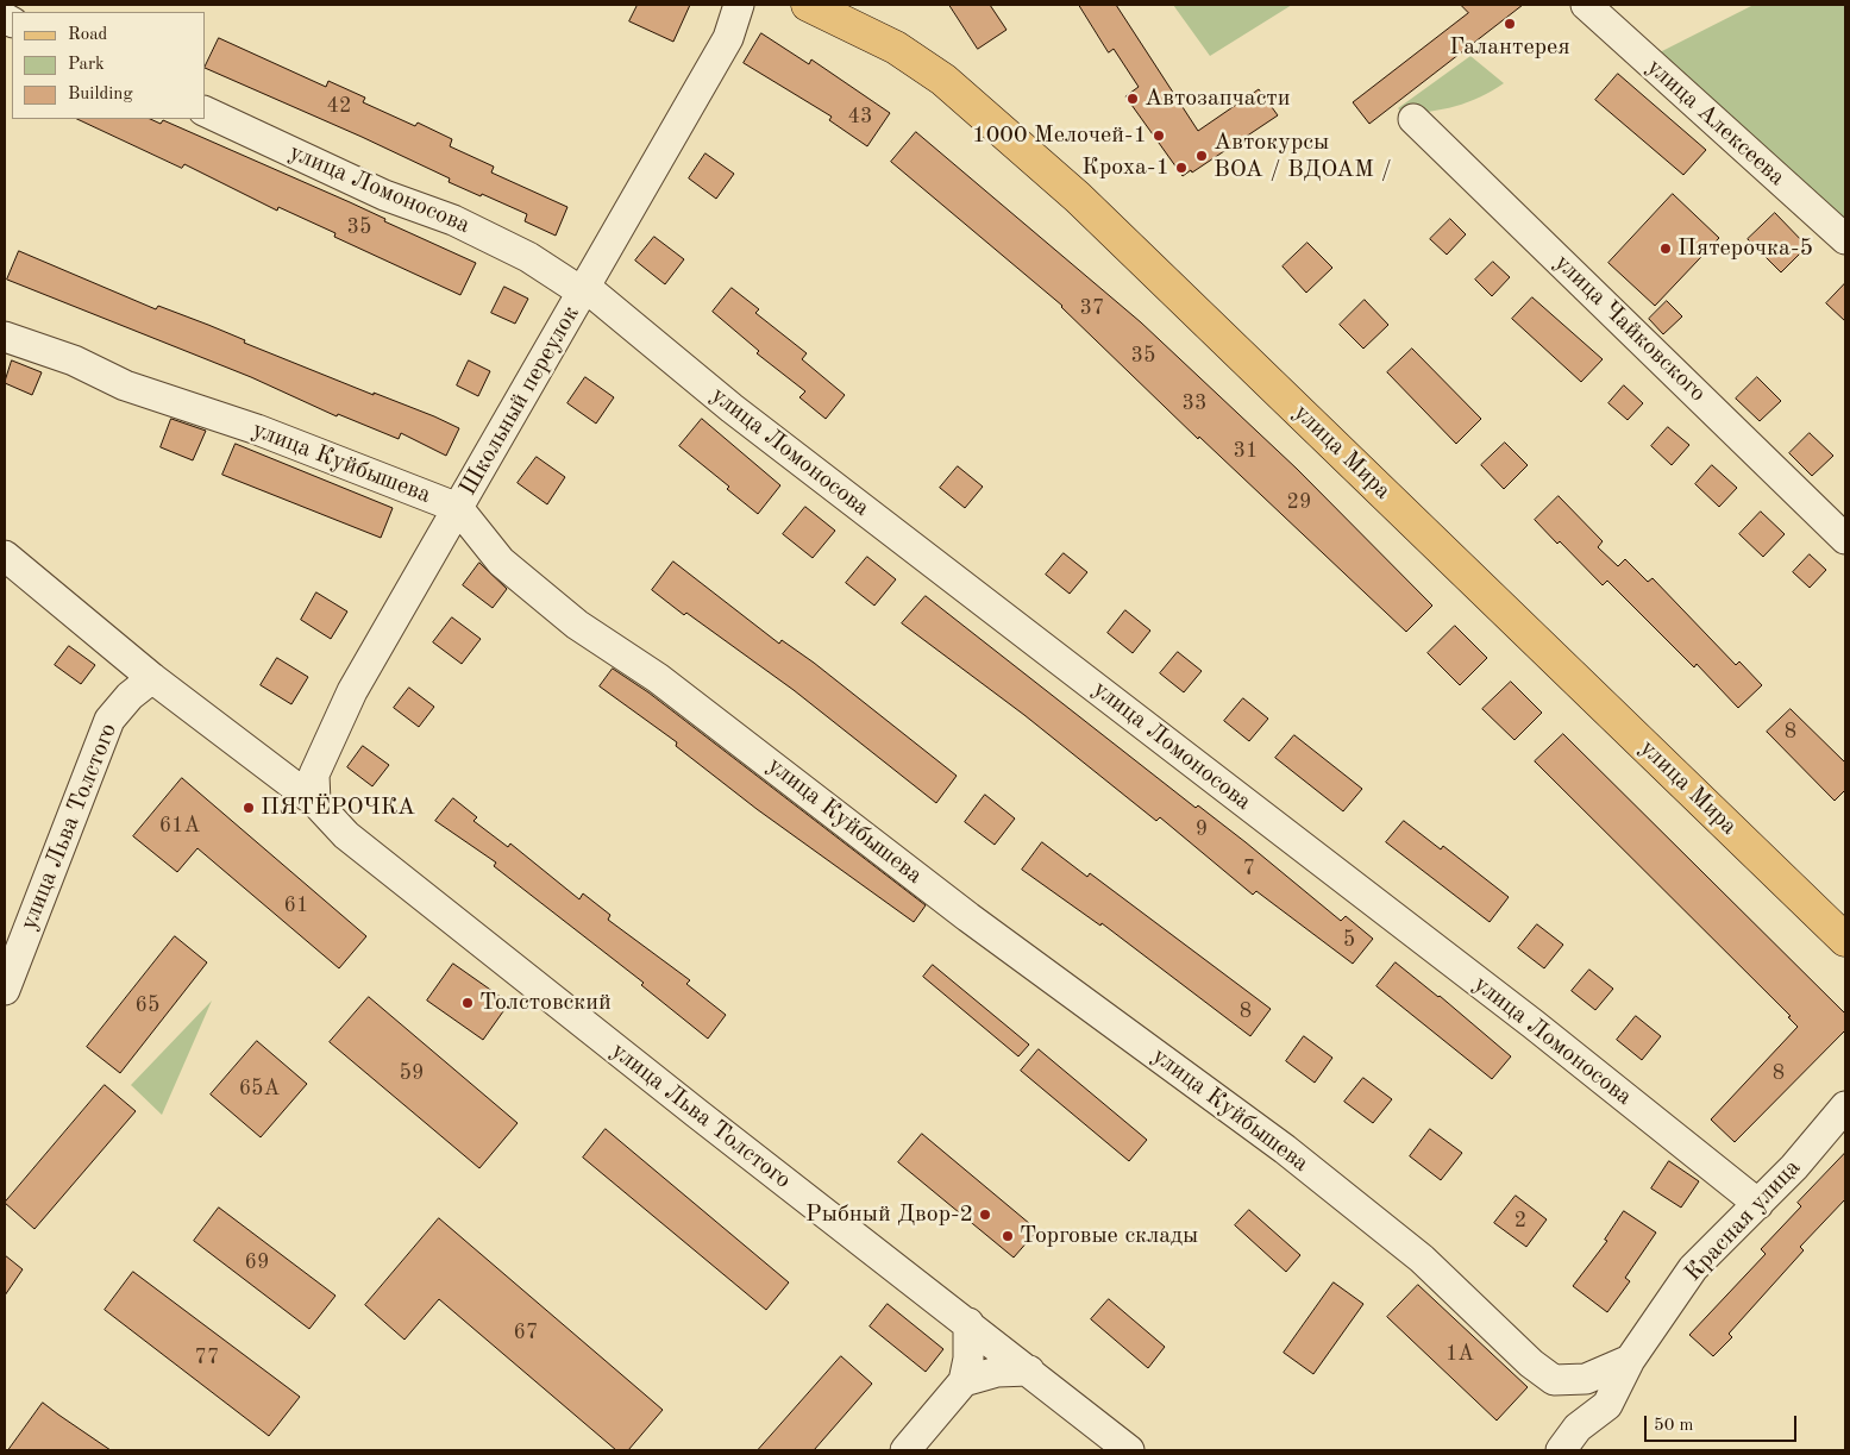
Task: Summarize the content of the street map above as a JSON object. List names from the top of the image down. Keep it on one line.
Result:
{"streets":{"main road":["улица Мира"],"street":["улица Алексеева","улица Ломоносова","улица Чайковского","Школьный переулок","улица Куйбышева","улица Льва Толстого","Красная улица"]},"crossings":[["улица Ломоносова","Школьный переулок"],["улица Ломоносова","Красная улица"],["Школьный переулок","улица Куйбышева"],["Школьный переулок","улица Льва Толстого"],["улица Куйбышева","Красная улица"]],"places":["Галантерея","Автозапчасти","1000 Мелочей-1","Автокурсы ВОА / ВДОАМ /","Кроха-1","Пятерочка-5","ПЯТЁРОЧКА","Толстовский","Рыбный Двор-2","Торговые склады"],"house_numbers":["42","43","35","37","35","33","31","29","8","61А","9","7","61","5","65","8","59","8","65А","2","69","67","1А","77"],"legend":["Road","Park","Building"],"scale_bar":"50 m"}
